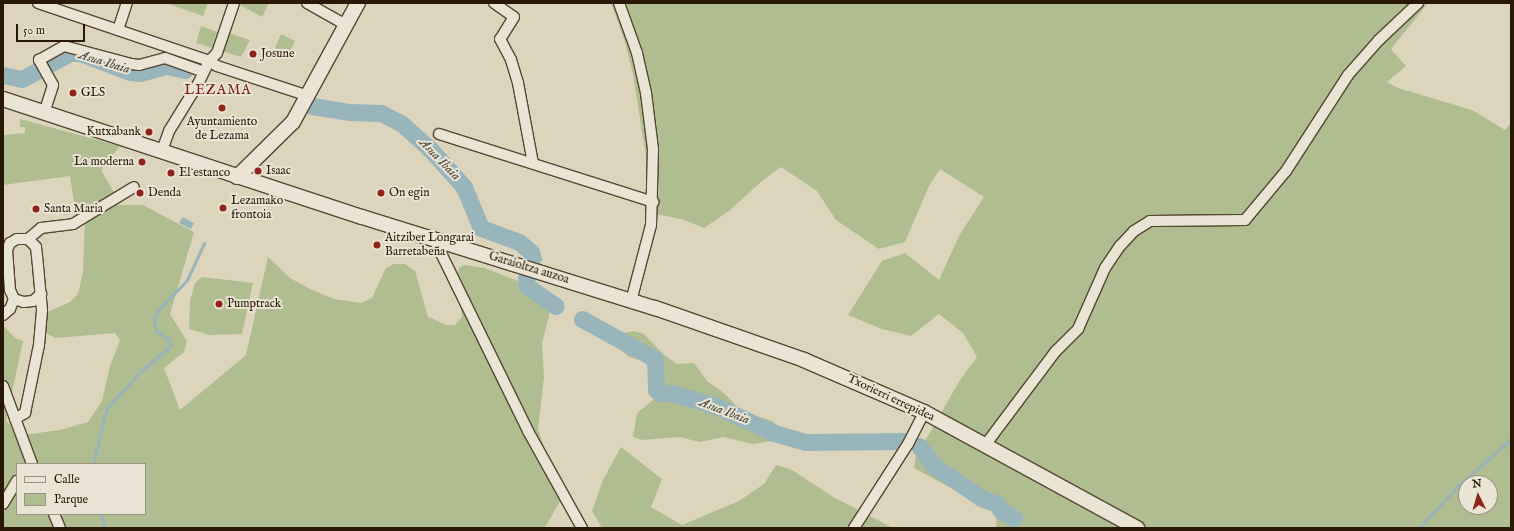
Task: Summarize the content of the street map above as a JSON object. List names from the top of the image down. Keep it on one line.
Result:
{"streets":{"street":["Garaioltza auzoa","Txorierri errepidea"]},"crossings":[["Garaioltza auzoa","Txorierri errepidea"]],"districts":["LEZAMA"],"water":["Asua Ibaia"],"places":["Josune","GLS","Ayuntamiento de Lezama","Kutxabank","La moderna","Isaac","El estanco","Denda","On egin","Lezamako frontoia","Santa Maria","Aitziber Longarai Barretabeña","Pumptrack"],"legend":["Calle","Parque"],"scale_bar":"50 m","north":"top"}
